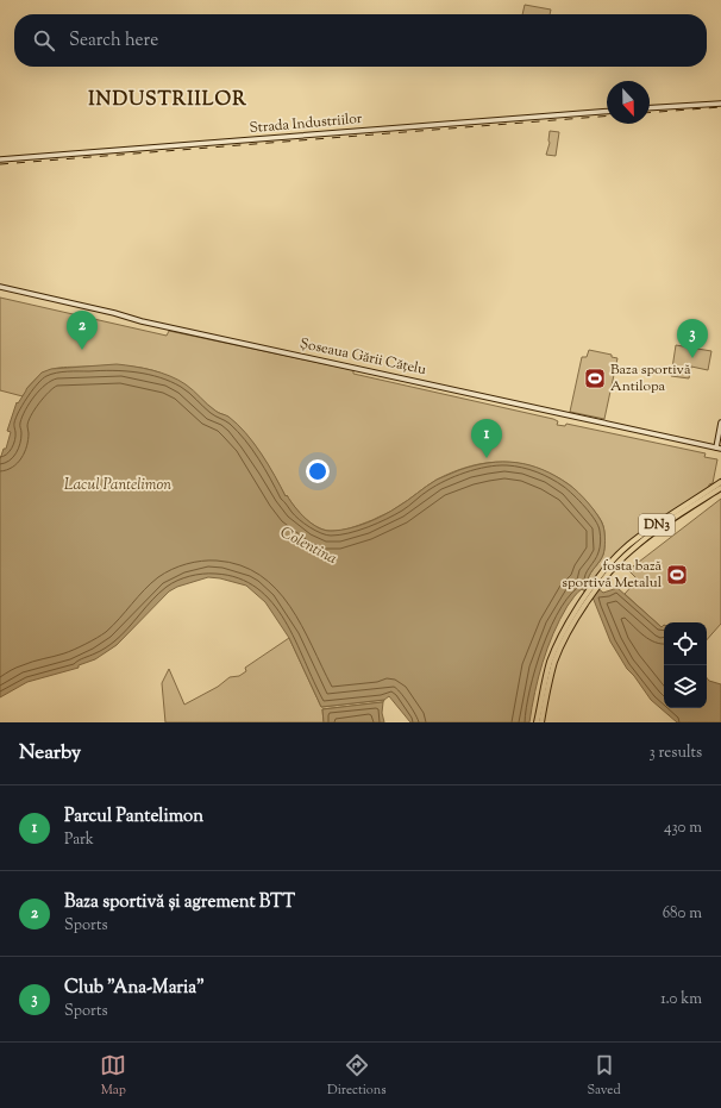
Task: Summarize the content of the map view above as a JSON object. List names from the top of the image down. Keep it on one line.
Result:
{"streets":{"main road":["Strada Industriilor","Șoseaua Gării Cățelu","DN3"]},"districts":["INDUSTRIILOR"],"water":["Lacul Pantelimon","Colentina"],"places":{"sports":["Baza sportivă Antilopa","fosta bază sportivă Metalul"]},"north":"bottom","page":{"search":"Search here","pins":["2","3","1"],"heading":["Nearby","3 results"],"list":[{"mark":"1","name":"Parcul Pantelimon","note":"Park","value":"430 m"},{"mark":"2","name":"Baza sportivă și agrement BTT","note":"Sports","value":"680 m"},{"mark":"3","name":"Club \"Ana-Maria\"","note":"Sports","value":"1.0 km"}],"nav":["Map","Directions","Saved"]}}
